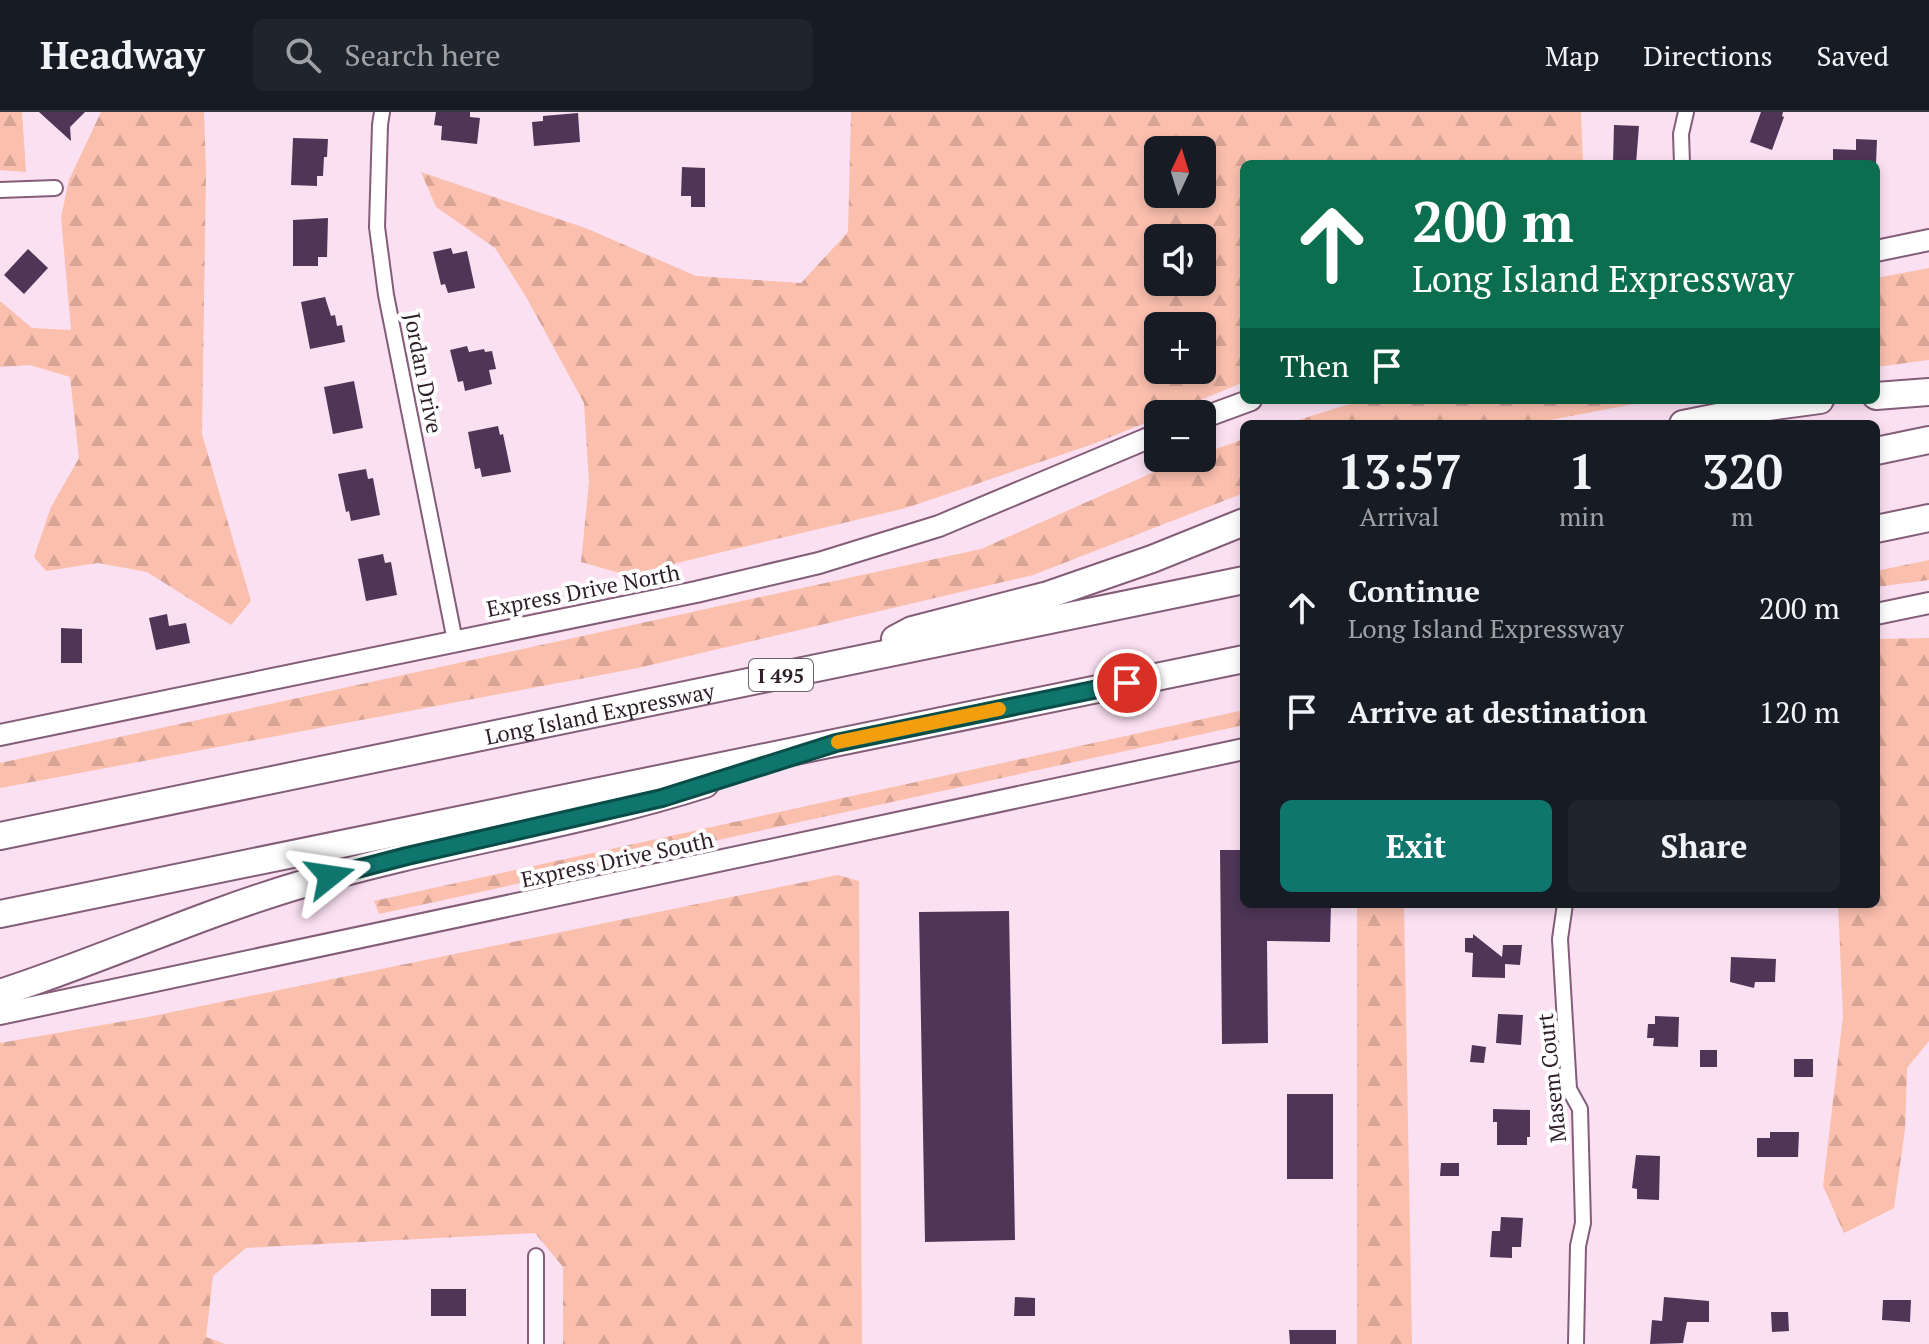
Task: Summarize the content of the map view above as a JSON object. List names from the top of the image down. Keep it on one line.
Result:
{"streets":{"highway":["I 495","Long Island Expressway"],"main road":["Express Drive North","Express Drive South"],"street":["Jordan Drive","Masem Court"]},"crossings":[["Jordan Drive","Express Drive North"]],"north":"top","page":{"header":"Headway","search":"Search here","nav":["Map","Directions","Saved"],"map_buttons":["+","−"],"turn":["200 m","Long Island Expressway"],"then":"Then","eta":["13:57","Arrival","1","min","320","m"],"list":[{"name":"Continue","note":"Long Island Expressway","value":"200 m"},{"name":"Arrive at destination","value":"120 m"}],"buttons":["Exit","Share"]}}
